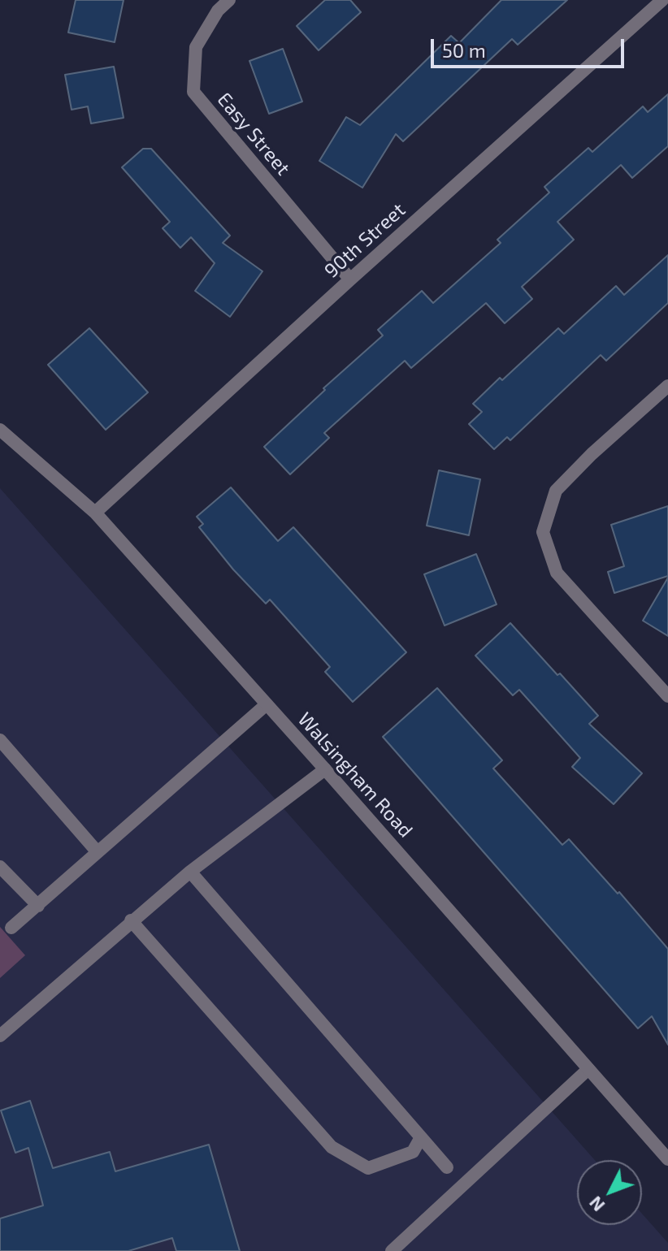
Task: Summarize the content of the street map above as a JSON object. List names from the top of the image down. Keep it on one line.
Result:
{"streets":{"street":["Easy Street","90th Street","Walsingham Road"]},"crossings":[["Easy Street","90th Street"],["90th Street","Walsingham Road"]],"scale_bar":"50 m","north":"bottom left"}
